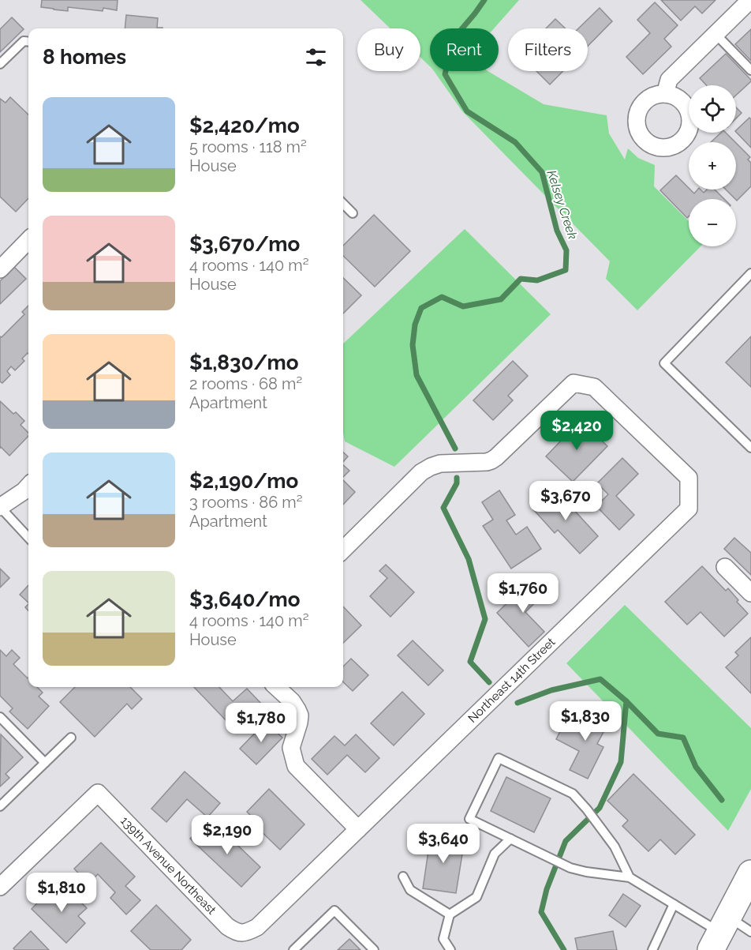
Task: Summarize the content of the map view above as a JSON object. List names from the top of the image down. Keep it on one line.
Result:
{"streets":{"street":["Northeast 14th Street","139th Avenue Northeast"]},"crossings":[["Northeast 14th Street","139th Avenue Northeast"]],"water":["Kelsey Creek"],"page":{"chip":["Buy","Rent","Filters"],"heading":"8 homes","map_buttons":["+","−"],"list":[{"name":"$2,420/mo","note":"5 rooms · 118 m² · House"},{"name":"$3,670/mo","note":"4 rooms · 140 m² · House"},{"name":"$1,830/mo","note":"2 rooms · 68 m² · Apartment"},{"name":"$2,190/mo","note":"3 rooms · 86 m² · Apartment"},{"name":"$3,640/mo","note":"4 rooms · 140 m² · House"}],"price":["$2,420","$3,670","$1,760","$1,830","$1,780","$2,190","$3,640","$1,810"]}}
